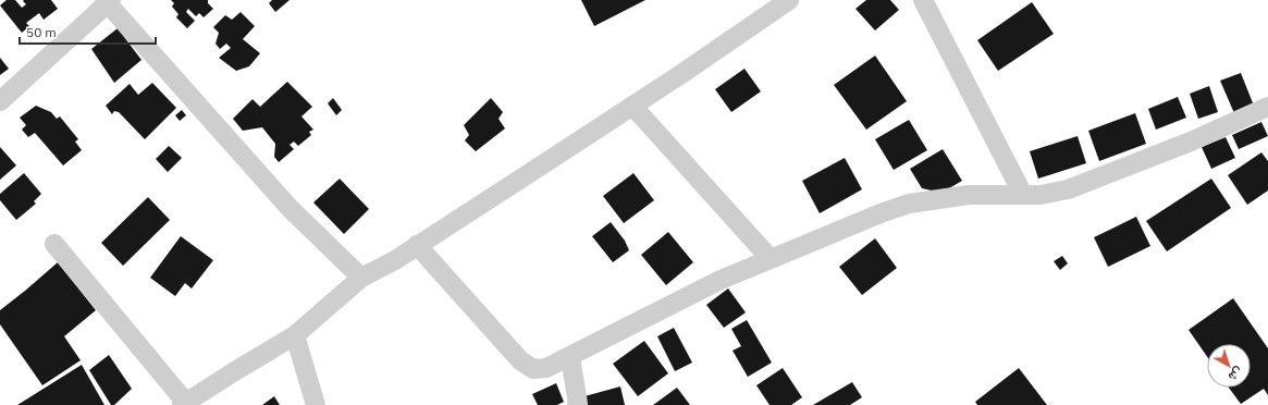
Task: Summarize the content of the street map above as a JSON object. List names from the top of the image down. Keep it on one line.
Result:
{"scale_bar":"50 m","north":"bottom right"}
